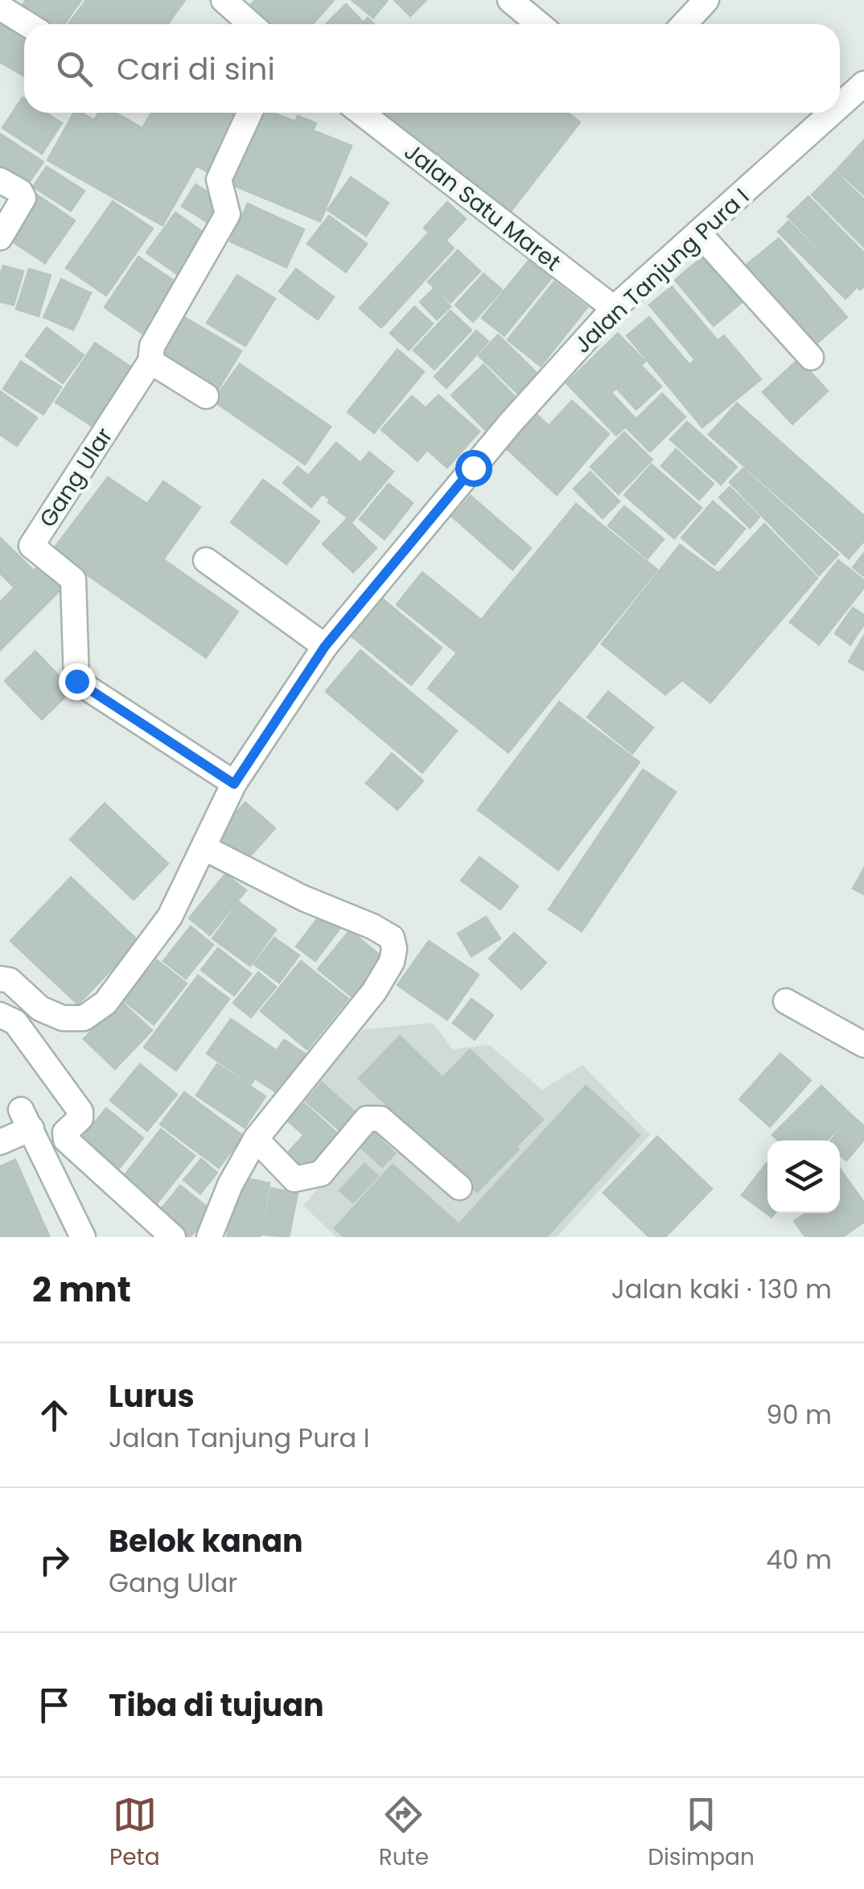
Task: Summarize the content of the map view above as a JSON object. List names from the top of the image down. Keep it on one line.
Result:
{"streets":{"street":["Jalan Satu Maret","Jalan Tanjung Pura I","Gang Ular"]},"crossings":[["Jalan Satu Maret","Jalan Tanjung Pura I"],["Jalan Tanjung Pura I","Gang Ular"]],"page":{"search":"Cari di sini","heading":["2 mnt","Jalan kaki · 130 m"],"list":[["Lurus","Jalan Tanjung Pura I","90 m"],["Belok kanan","Gang Ular","40 m"],"Tiba di tujuan"],"nav":["Peta","Rute","Disimpan"]}}
